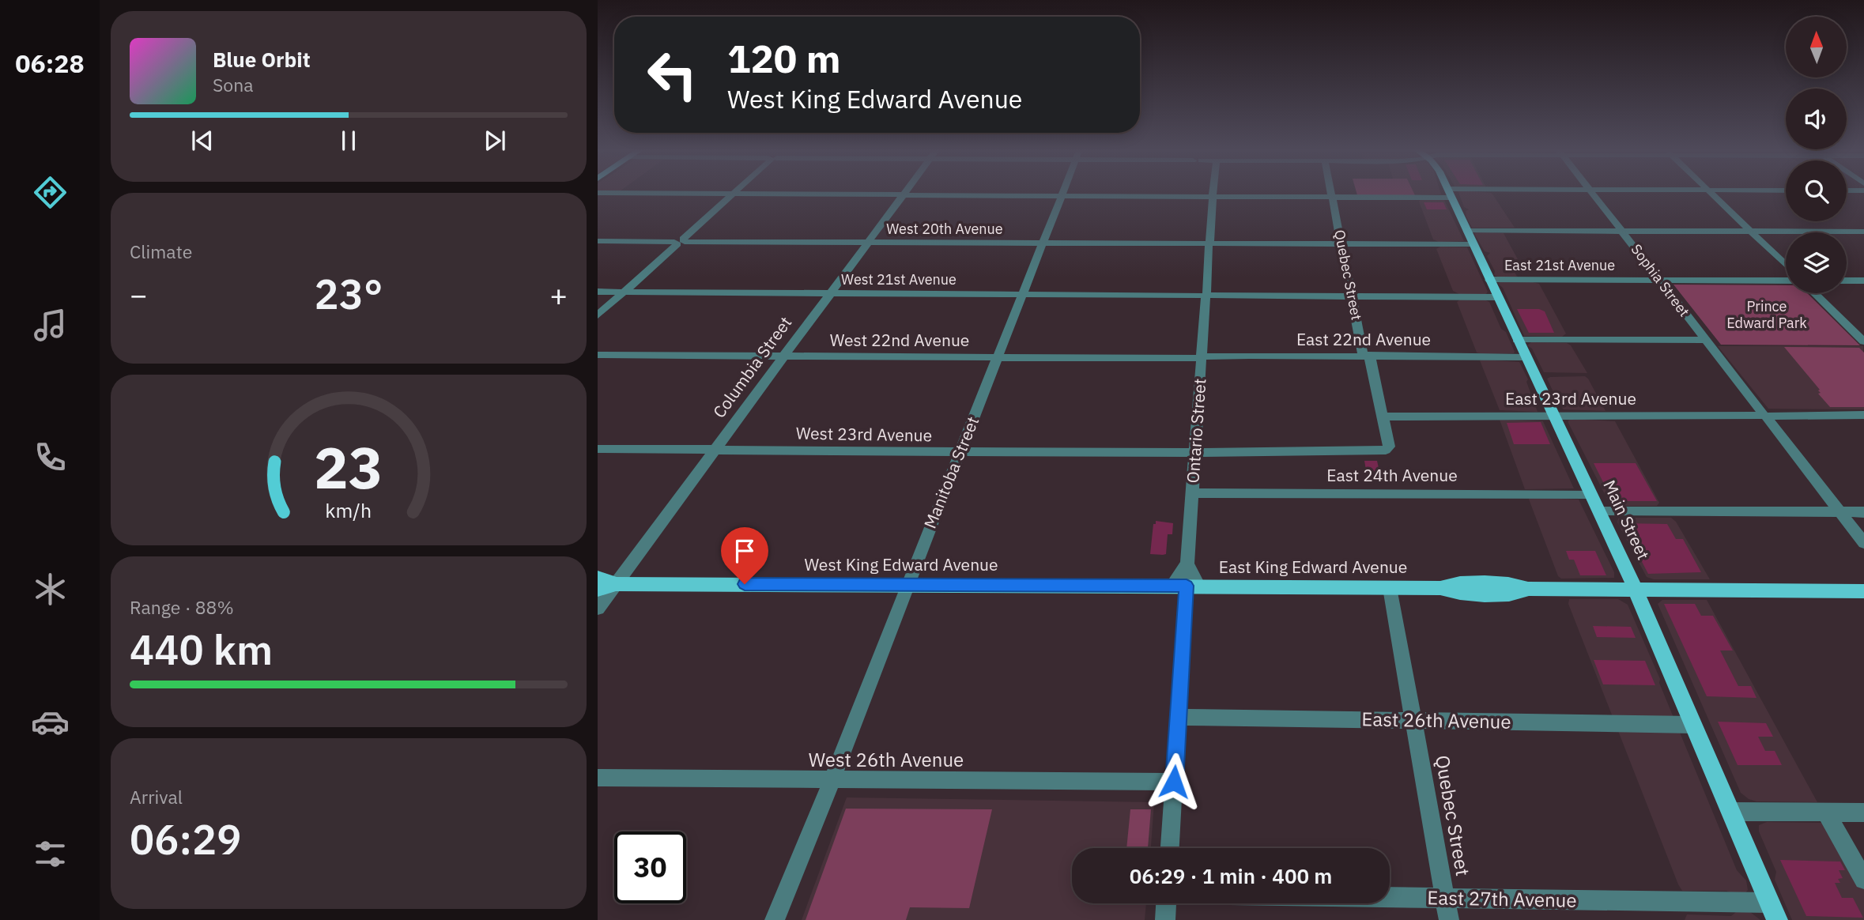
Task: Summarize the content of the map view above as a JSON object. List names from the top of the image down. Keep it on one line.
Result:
{"streets":{"main road":["Main Street","West King Edward Avenue","East King Edward Avenue"],"street":["West 20th Avenue","East 21st Avenue","Quebec Street","West 21st Avenue","Sophia Street","East 22nd Avenue","West 22nd Avenue","Columbia Street","East 23rd Avenue","Ontario Street","West 23rd Avenue","Manitoba Street","East 24th Avenue","East 26th Avenue","West 26th Avenue","East 27th Avenue"]},"crossings":[["West 20th Avenue","Quebec Street"],["West 20th Avenue","Columbia Street"],["West 20th Avenue","Ontario Street"],["West 20th Avenue","Manitoba Street"],["West 20th Avenue","Main Street"],["East 21st Avenue","Quebec Street"],["East 21st Avenue","West 21st Avenue"],["East 21st Avenue","Sophia Street"],["East 21st Avenue","Ontario Street"],["East 21st Avenue","Main Street"],["Quebec Street","East 22nd Avenue"],["Quebec Street","East 23rd Avenue"],["Quebec Street","Ontario Street"],["Quebec Street","West 23rd Avenue"],["Quebec Street","East King Edward Avenue"],["Quebec Street","East 26th Avenue"],["Quebec Street","East 27th Avenue"],["West 21st Avenue","Columbia Street"],["West 21st Avenue","Ontario Street"],["West 21st Avenue","Manitoba Street"],["Sophia Street","East 23rd Avenue"],["East 22nd Avenue","West 22nd Avenue"],["East 22nd Avenue","Ontario Street"],["East 22nd Avenue","Main Street"],["West 22nd Avenue","Columbia Street"],["West 22nd Avenue","Ontario Street"],["West 22nd Avenue","Manitoba Street"],["Columbia Street","West 23rd Avenue"],["Columbia Street","West King Edward Avenue"],["East 23rd Avenue","Main Street"],["Ontario Street","West 23rd Avenue"],["Ontario Street","East 24th Avenue"],["West 23rd Avenue","Manitoba Street"],["Manitoba Street","West King Edward Avenue"],["Manitoba Street","West 26th Avenue"],["East 24th Avenue","Main Street"],["Main Street","East King Edward Avenue"],["Main Street","East 26th Avenue"],["Main Street","East 27th Avenue"],["West King Edward Avenue","East King Edward Avenue"]],"parks":["Prince Edward Park"],"north":"top","page":{"tabs":"06:28","turn":["120 m","West King Edward Avenue"],"song":["Blue Orbit","Sona"],"tile":["Climate",["Range · 88%","440 km"],["Arrival","06:29"]],"heat":["−","23°","+"],"limit":"30","trip":"06:29 · 1 min · 400 m","gauge":["23","km/h"]}}
